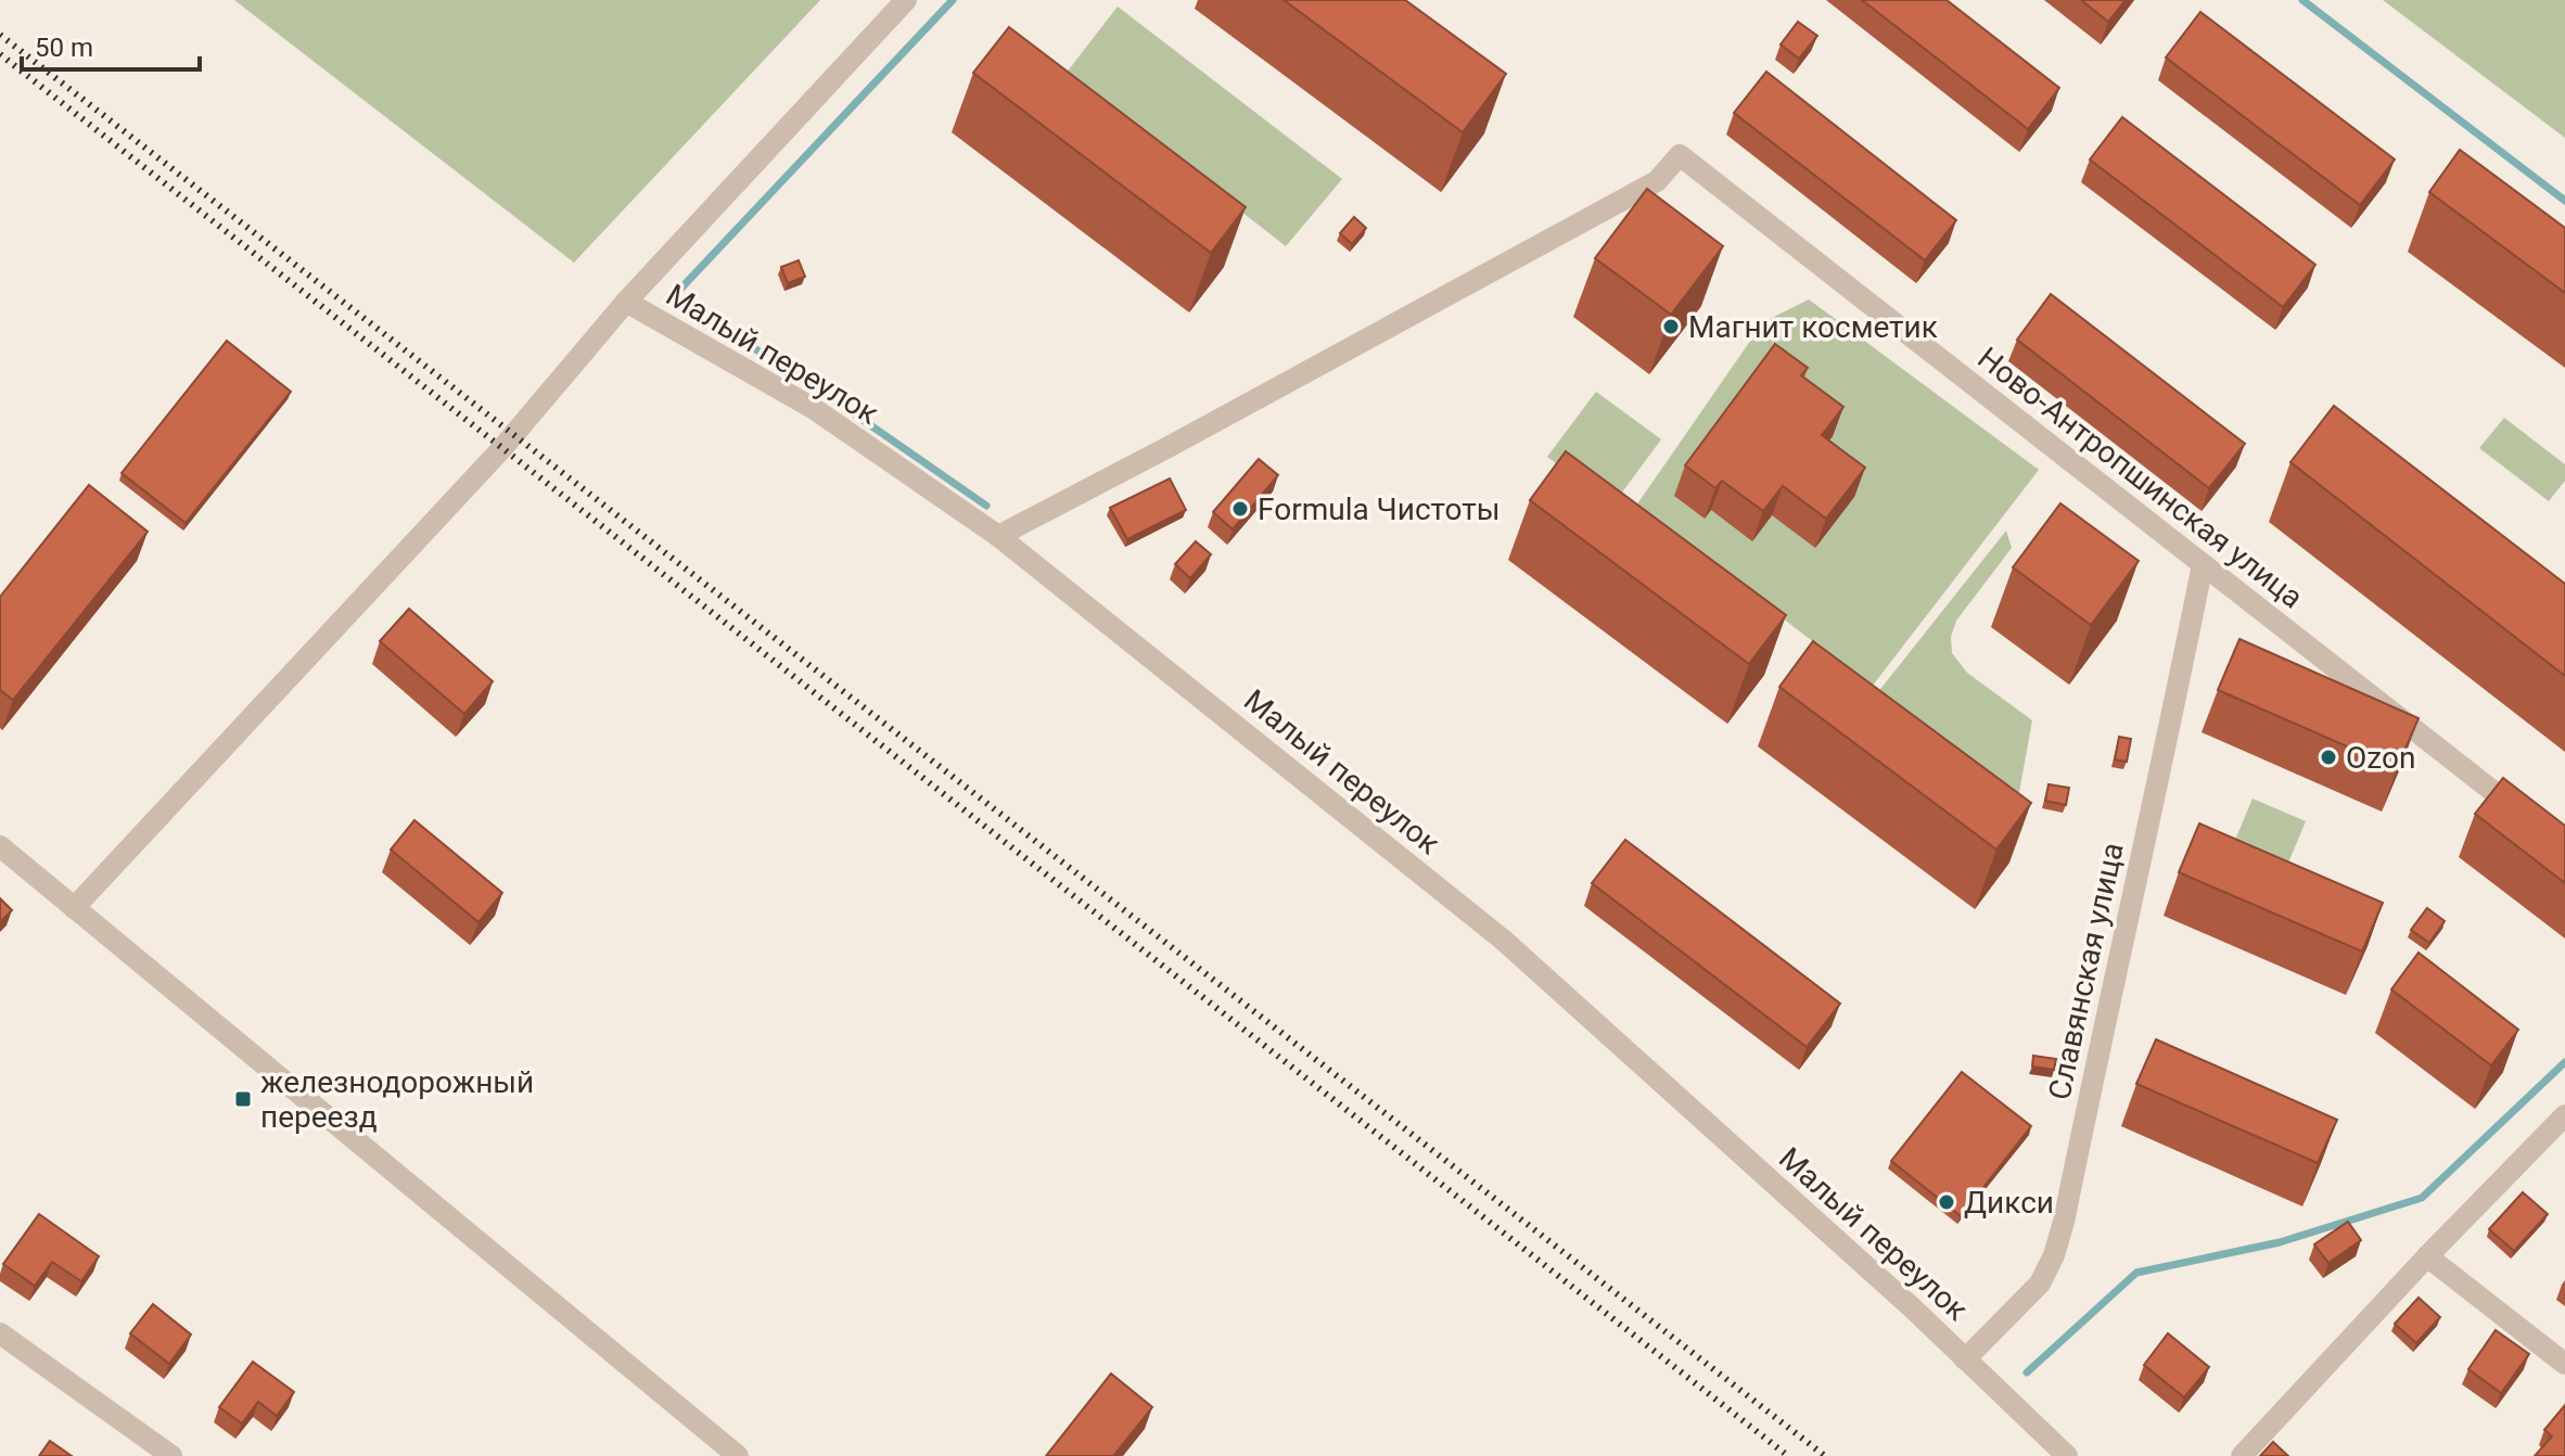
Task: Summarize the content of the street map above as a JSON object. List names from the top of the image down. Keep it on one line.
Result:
{"streets":{"street":["Малый переулок","Ново-Антропшинская улица","Славянская улица"]},"crossings":[["Малый переулок","Ново-Антропшинская улица"],["Малый переулок","Славянская улица"],["Ново-Антропшинская улица","Славянская улица"]],"places":{"other":["Магнит косметик","Formula Чистоты","Ozon","Дикси"],"transit":["железнодорожный переезд"]},"scale_bar":"50 m"}
